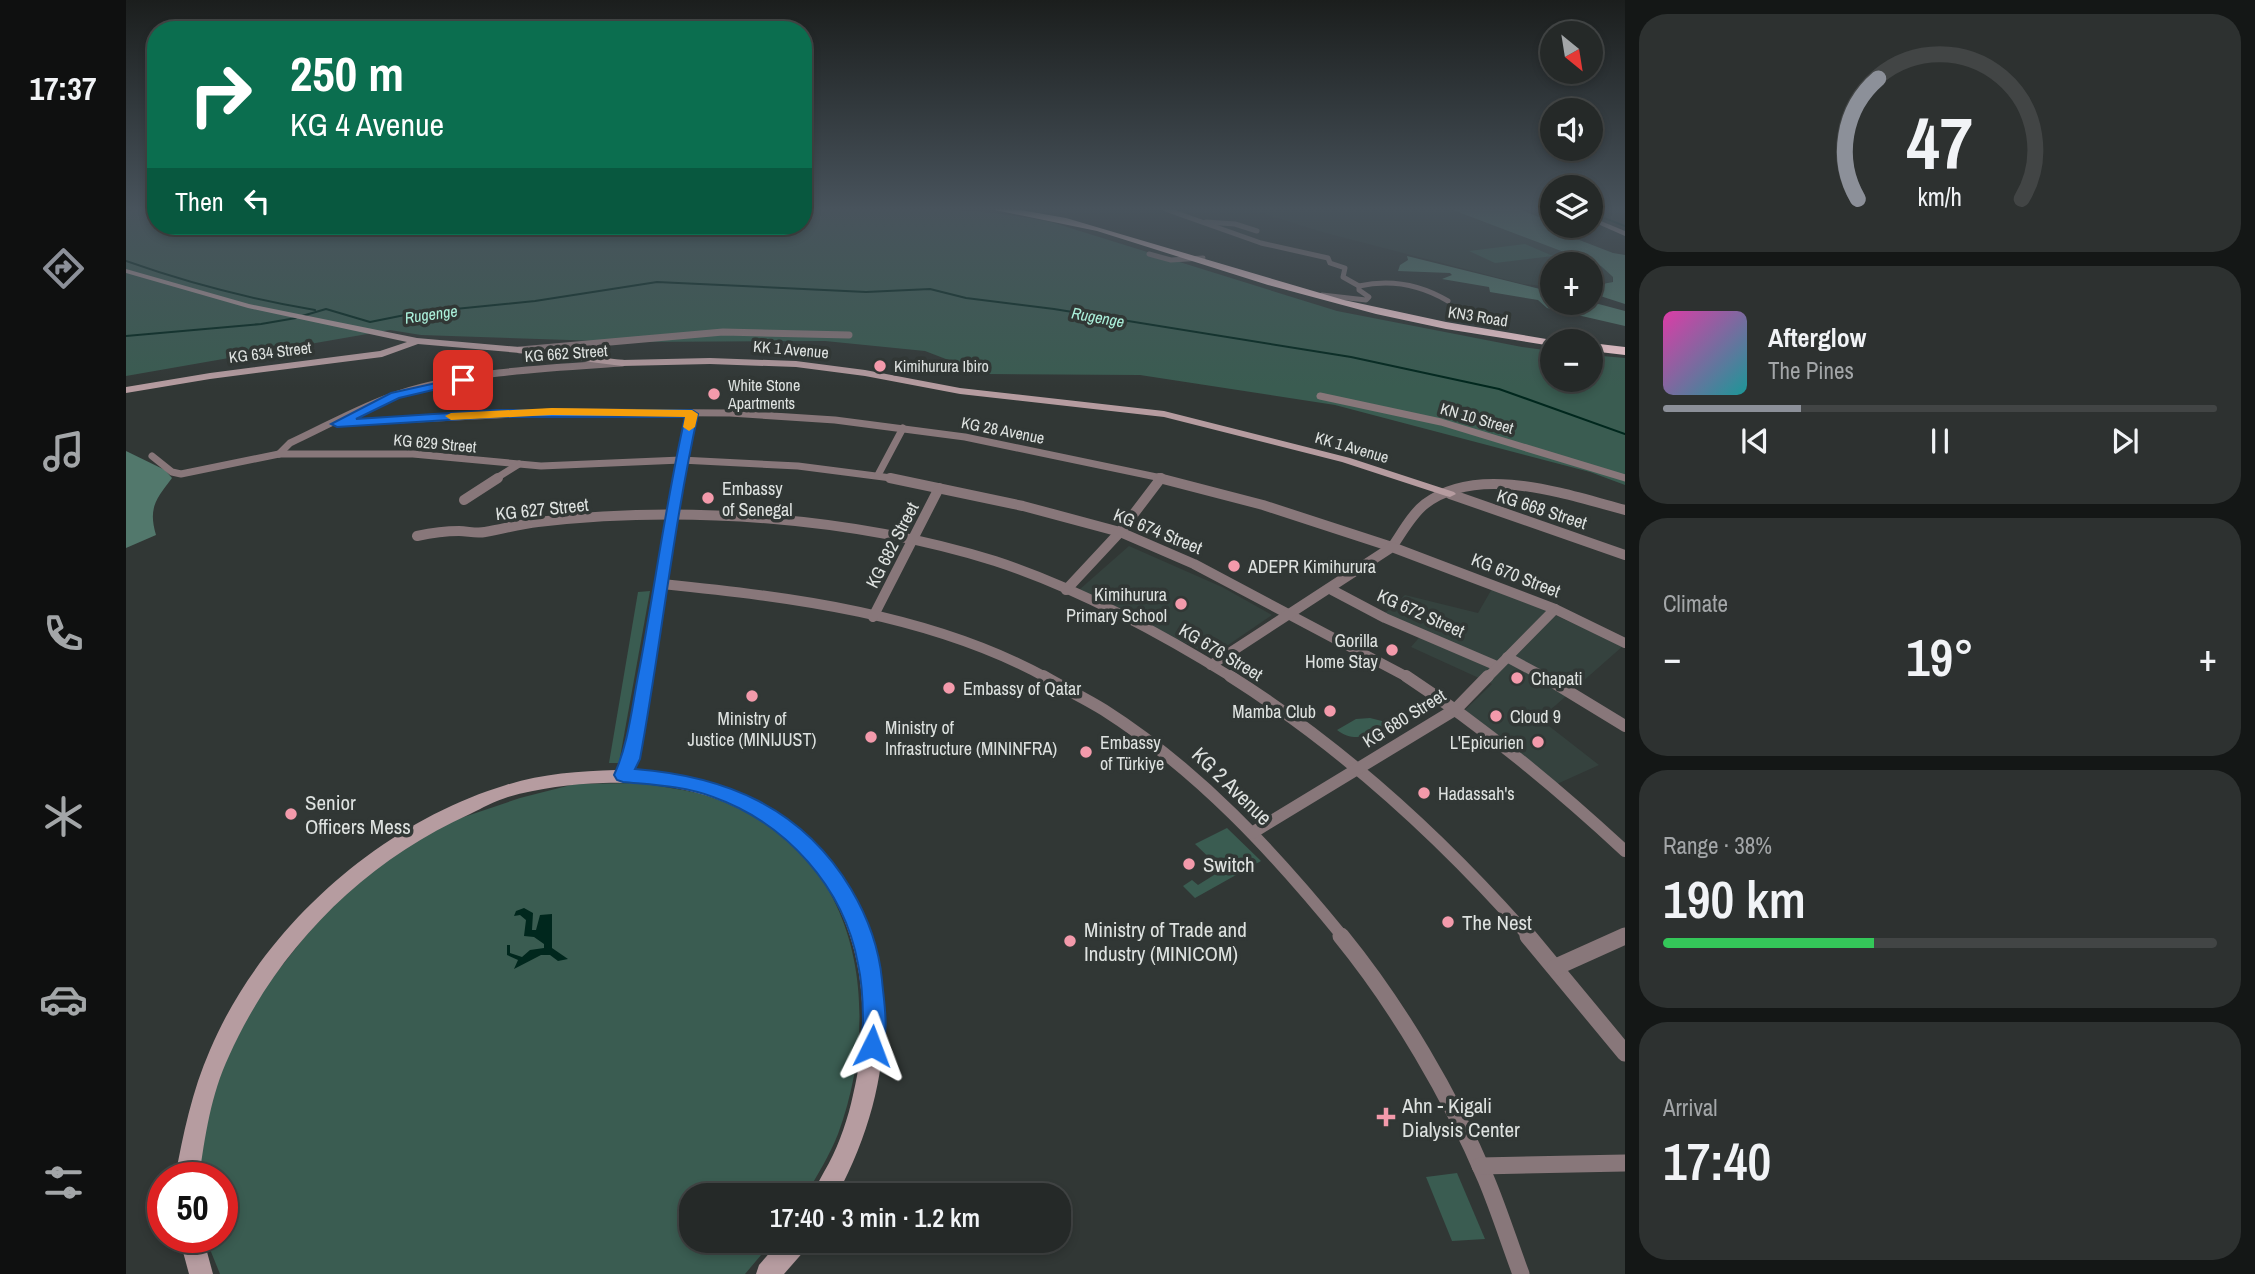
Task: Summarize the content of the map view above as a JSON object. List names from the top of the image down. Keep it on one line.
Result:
{"streets":{"highway":["KN3 Road"],"main road":["KK 1 Avenue","KG 634 Street"],"street":["KG 662 Street","KN 10 Street","KG 28 Avenue","KG 629 Street","KG 627 Street","KG 668 Street","KG 674 Street","KG 682 Street","KG 670 Street","KG 672 Street","KG 676 Street","KG 680 Street","KG 2 Avenue"]},"crossings":[["KK 1 Avenue","KG 634 Street"],["KK 1 Avenue","KG 662 Street"],["KK 1 Avenue","KG 668 Street"],["KG 662 Street","KG 28 Avenue"],["KG 662 Street","KG 629 Street"],["KG 28 Avenue","KG 670 Street"],["KG 629 Street","KG 674 Street"],["KG 627 Street","KG 676 Street"],["KG 674 Street","KG 682 Street"],["KG 674 Street","KG 680 Street"],["KG 682 Street","KG 676 Street"],["KG 682 Street","KG 2 Avenue"],["KG 670 Street","KG 680 Street"],["KG 672 Street","KG 680 Street"],["KG 676 Street","KG 680 Street"],["KG 680 Street","KG 2 Avenue"]],"water":["Rugenge"],"places":{"other":["Kimihurura Ibiro","White Stone Apartments","Embassy of Senegal","ADEPR Kimihurura","Kimihurura Primary School","Gorilla Home Stay","Chapati","Embassy of Qatar","Ministry of Justice (MINIJUST)","Mamba Club","Cloud 9","Ministry of Infrastructure (MININFRA)","L'Epicurien","Embassy of Türkiye","Hadassah's","Senior Officers Mess","Switch","The Nest","Ministry of Trade and Industry (MINICOM)"],"health":["Ahn - Kigali Dialysis Center"]},"north":"bottom right","page":{"tabs":"17:37","map_buttons":["+","−"],"turn":["250 m","KG 4 Avenue"],"then":"Then","song":["Afterglow","The Pines"],"tile":["Climate",["Range · 38%","190 km"],["Arrival","17:40"]],"heat":["−","19°","+"],"limit":"50","trip":"17:40 · 3 min · 1.2 km","gauge":["47","km/h"]}}
